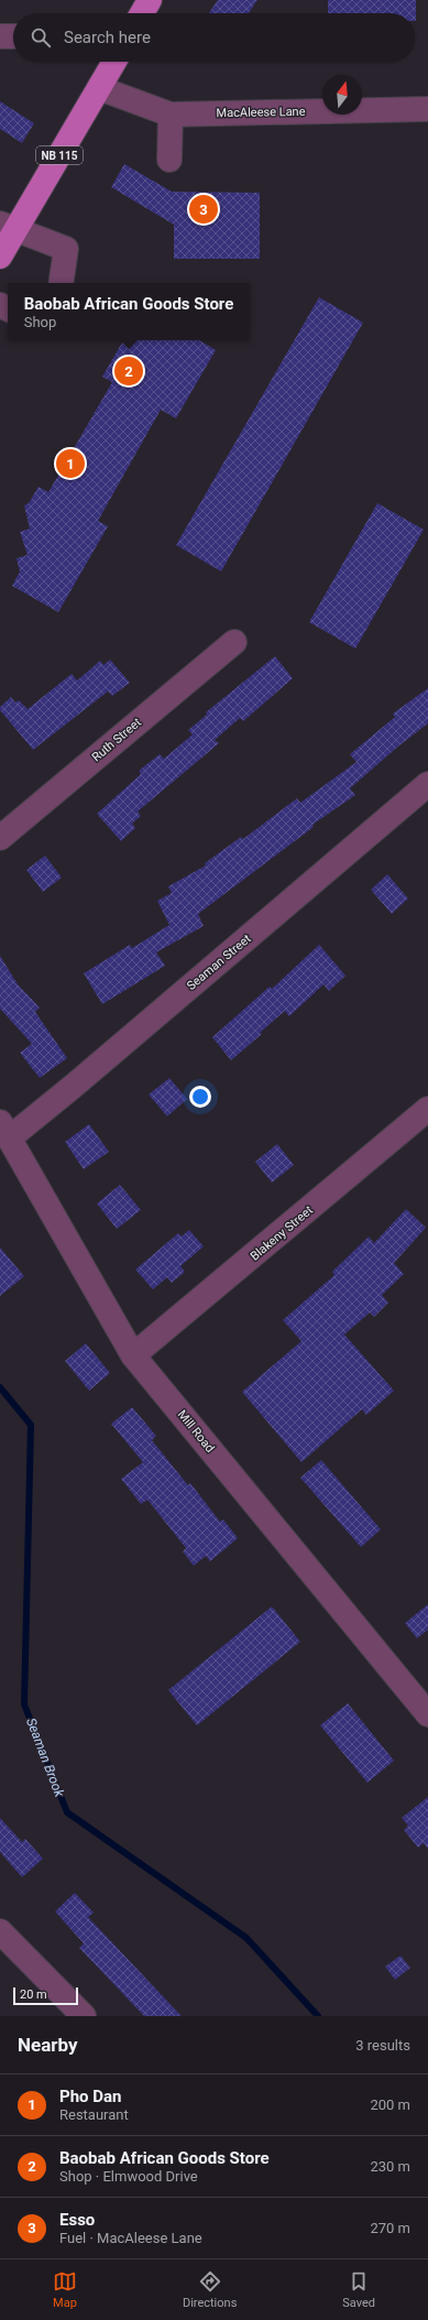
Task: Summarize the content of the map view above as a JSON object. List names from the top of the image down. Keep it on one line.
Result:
{"streets":{"main road":["NB 115"],"street":["MacAleese Lane","Ruth Street","Seaman Street","Blakeny Street","Mill Road"]},"crossings":[["MacAleese Lane","NB 115"],["Seaman Street","Mill Road"],["Blakeny Street","Mill Road"]],"water":["Seaman Brook"],"scale_bar":"20 m","north":"top","page":{"search":"Search here","pins":["3","2","1"],"popup":["Baobab African Goods Store","Shop"],"scale":"20 m","heading":["Nearby","3 results"],"list":[{"mark":"1","name":"Pho Dan","note":"Restaurant","value":"200 m"},{"mark":"2","name":"Baobab African Goods Store","note":"Shop · Elmwood Drive","value":"230 m"},{"mark":"3","name":"Esso","note":"Fuel · MacAleese Lane","value":"270 m"}],"nav":["Map","Directions","Saved"]}}
